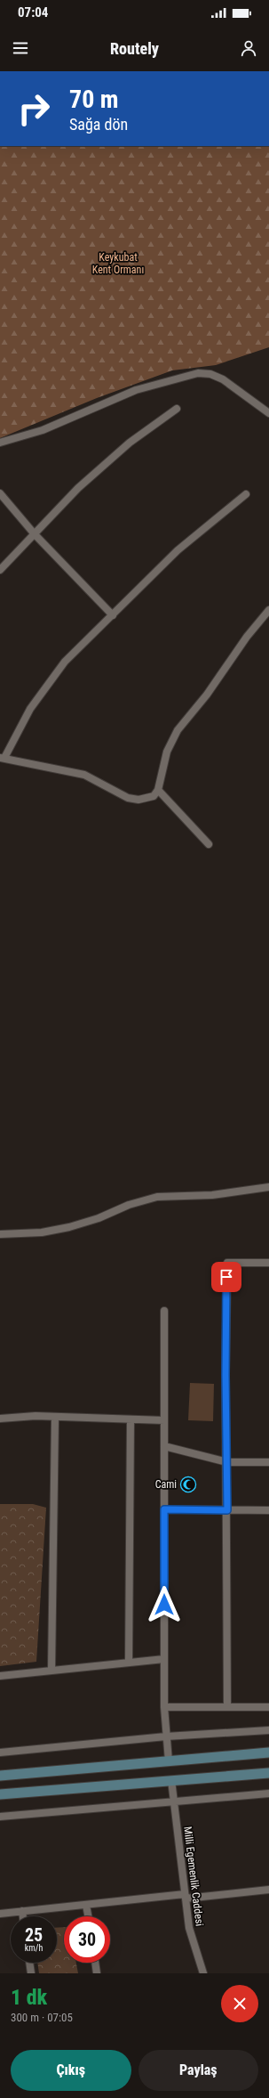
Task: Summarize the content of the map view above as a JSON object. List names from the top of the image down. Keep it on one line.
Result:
{"streets":{"street":["Milli Egemenlik Caddesi"]},"parks":["Keykubat Kent Ormanı"],"places":{"mosque":["Cami"]},"page":{"status":"07:04","header":"Routely","turn":["70 m","Sağa dön"],"speed":"25 km/h","limit":"30","heading":["1 dk","300 m · 07:05"],"buttons":["Çıkış","Paylaş"]}}
